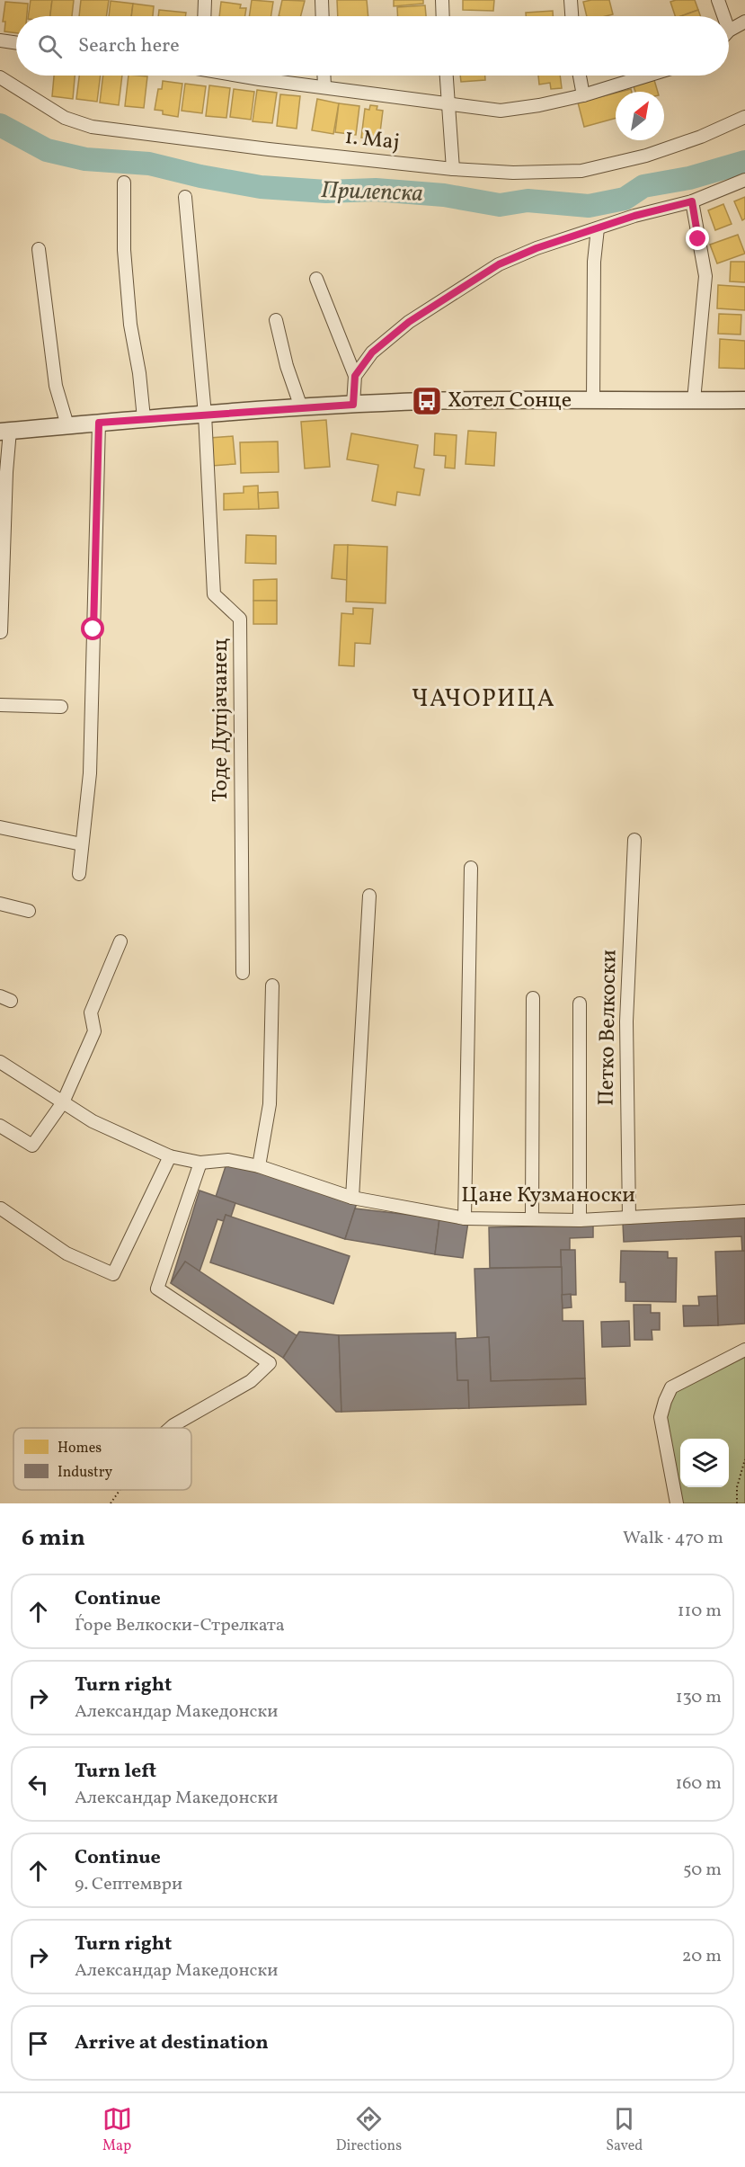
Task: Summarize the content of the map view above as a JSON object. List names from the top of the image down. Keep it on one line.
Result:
{"streets":{"street":["1. Мај","Тоде Дупјачанец","Петко Велкоски","Цане Кузманоски"]},"crossings":[["Петко Велкоски","Цане Кузманоски"]],"districts":["ЧАЧОРИЦА"],"water":["Прилепска"],"places":{"bus stop":["Хотел Сонце"]},"legend":["Homes","Industry"],"north":"top right","page":{"search":"Search here","heading":["6 min","Walk · 470 m"],"list":[["Continue","Ѓоре Велкоски-Стрелката","110 m"],["Turn right","Александар Македонски","130 m"],["Turn left","Александар Македонски","160 m"],["Continue","9. Септември","50 m"],["Turn right","Александар Македонски","20 m"],"Arrive at destination"],"nav":["Map","Directions","Saved"]}}
